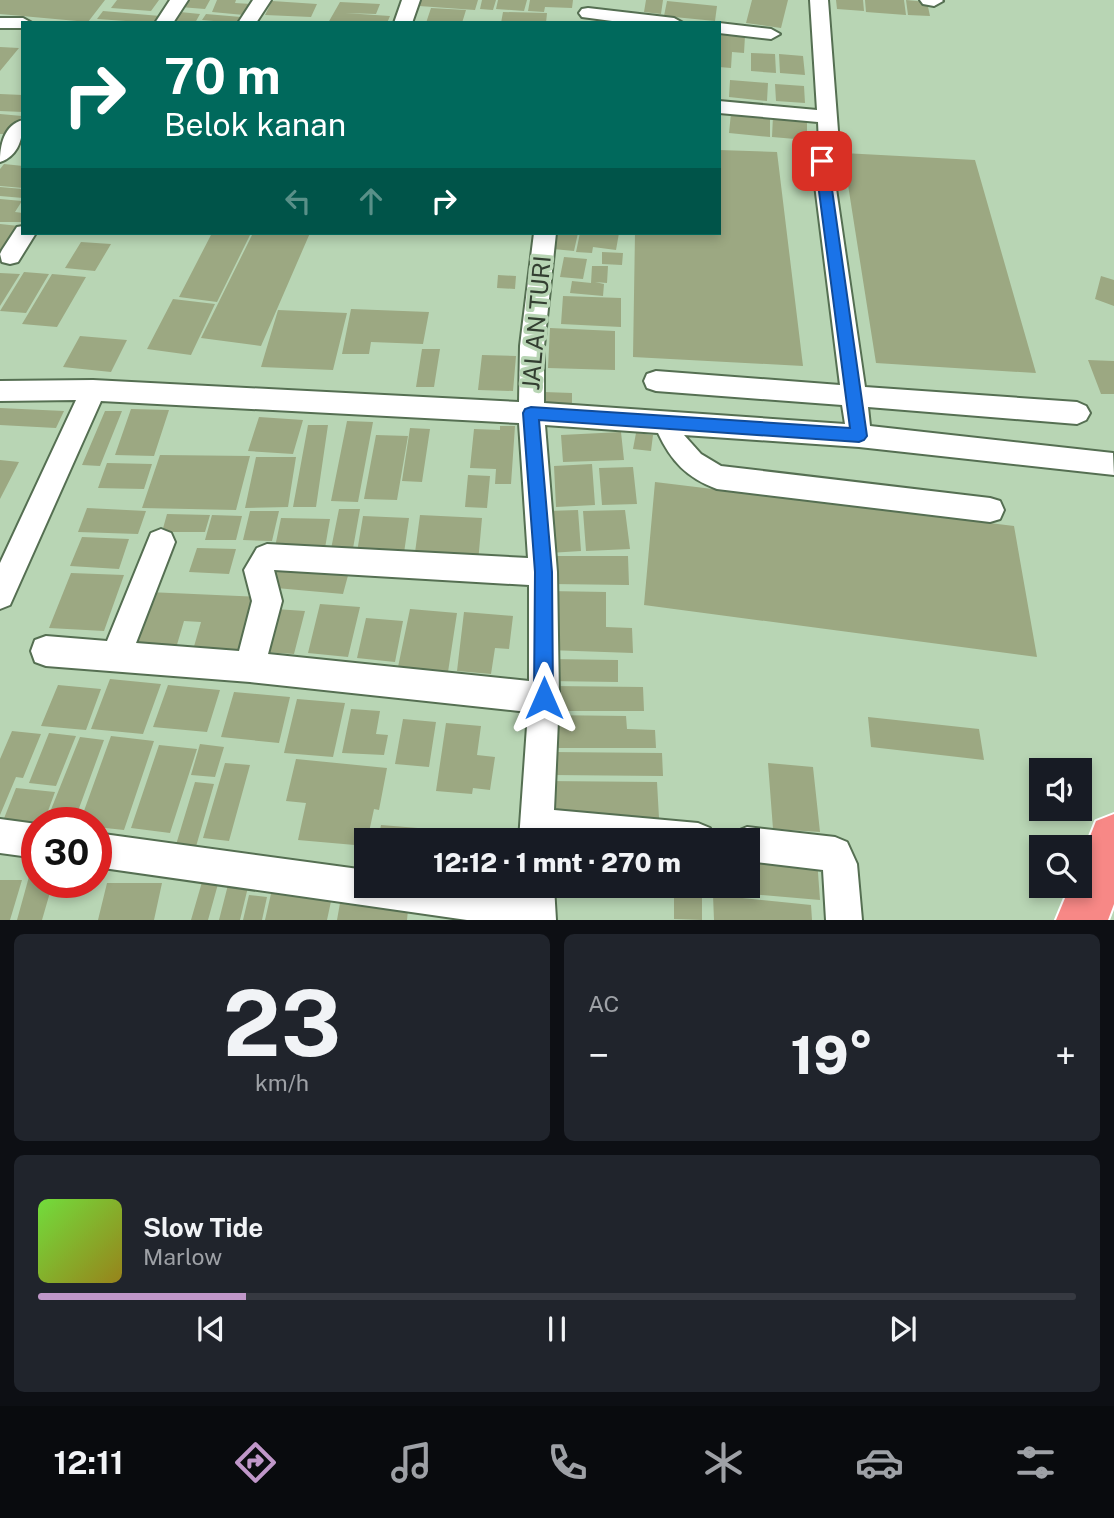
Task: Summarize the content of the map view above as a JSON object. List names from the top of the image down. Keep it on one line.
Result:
{"streets":{"street":["JALAN TURI"]},"page":{"turn":["70 m","Belok kanan"],"limit":"30","trip":"12:12 · 1 mnt · 270 m","tile":[["23","km/h"],"AC"],"heat":["−","19°","+"],"song":["Slow Tide","Marlow"],"tabs":"12:11"}}
